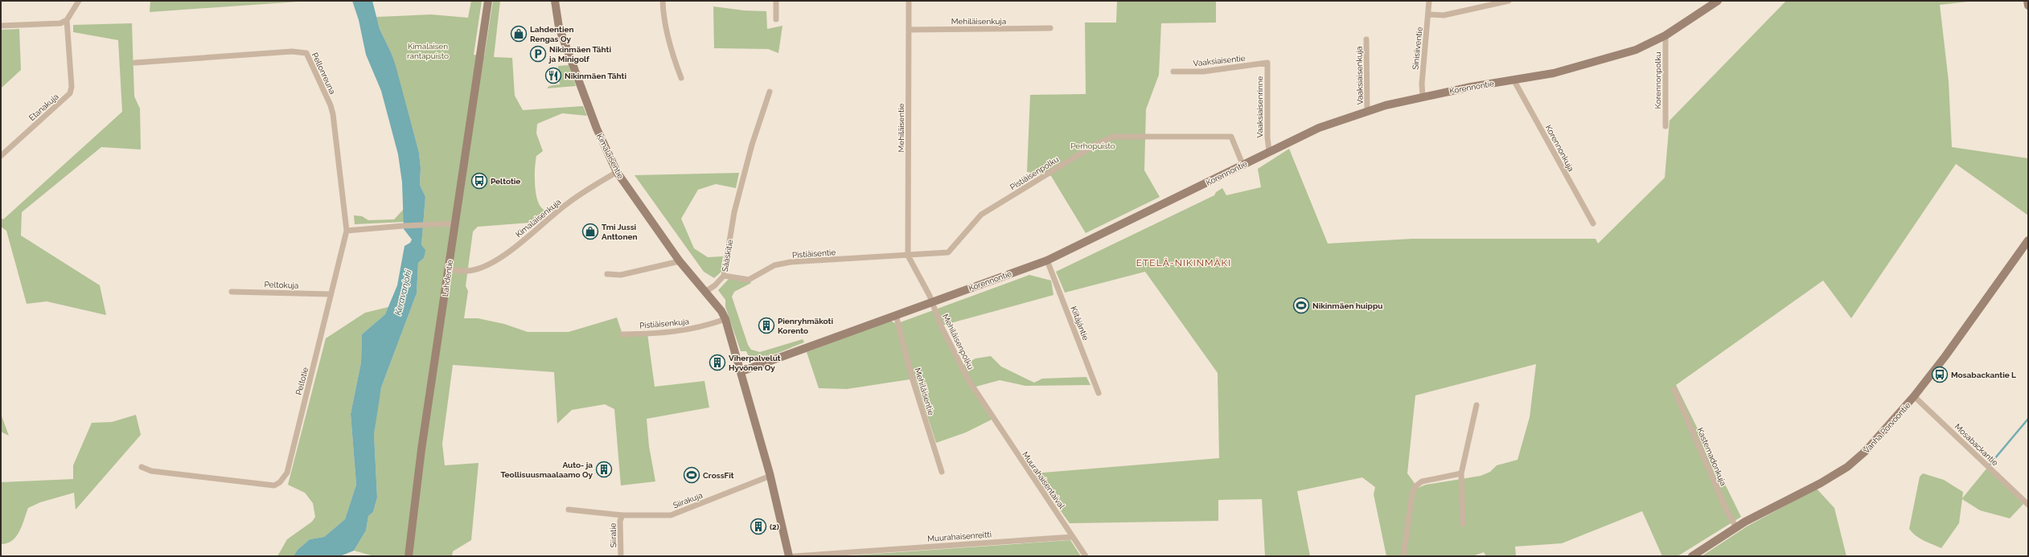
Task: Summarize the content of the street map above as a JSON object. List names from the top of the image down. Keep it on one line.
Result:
{"streets":{"street":["Mehiläisenkuja","Sinisiiventie","Vaaksiaisentie","Pellonreuna","Vaaksiaisenkuja","Korennonpolku","Korennontie","Etanakuja","Vaaksiaisenrinne","Mehiläisentie","Korennonkuja","Kimalaisentie","Pistiäisenpolku","Kimalaisenkuja","Pistiäisentie","Sääskitie","Lahdentie","Peltokuja","Pistiäisenkuja","Kiitäjäntie","Mehiläisenpolku","Peltotie","Vanha Porvoontie","Mosabackantie","Kastemadonkuja","Muurahaisentaival","Siirakuja","Siiratie","Muurahaisenreitti"]},"crossings":[["Mehiläisenkuja","Mehiläisentie"],["Sinisiiventie","Korennontie"],["Vaaksiaisentie","Vaaksiaisenrinne"],["Pellonreuna","Peltotie"],["Vaaksiaisenkuja","Korennontie"],["Korennonpolku","Korennontie"],["Korennontie","Vaaksiaisenrinne"],["Korennontie","Mehiläisentie"],["Korennontie","Korennonkuja"],["Korennontie","Pistiäisenpolku"],["Korennontie","Kiitäjäntie"],["Korennontie","Mehiläisenpolku"],["Mehiläisentie","Pistiäisenpolku"],["Mehiläisentie","Pistiäisentie"],["Mehiläisentie","Mehiläisenpolku"],["Kimalaisentie","Kimalaisenkuja"],["Kimalaisentie","Sääskitie"],["Pistiäisenpolku","Pistiäisentie"],["Pistiäisenpolku","Mehiläisenpolku"],["Kimalaisenkuja","Lahdentie"],["Pistiäisentie","Sääskitie"],["Pistiäisentie","Mehiläisenpolku"],["Peltokuja","Peltotie"],["Mehiläisenpolku","Muurahaisentaival"],["Vanha Porvoontie","Mosabackantie"],["Vanha Porvoontie","Kastemadonkuja"],["Muurahaisentaival","Muurahaisenreitti"],["Siirakuja","Siiratie"]],"districts":["ETELÄ-NIKINMÄKI"],"water":["Keravanjoki"],"parks":["Kimalaisen rantapuisto","Perhopuisto"],"places":{"shop":["Lahdentien Rengas Oy","Tmi Jussi Anttonen"],"parking":["Nikinmäen Tähti ja Minigolf"],"restaurant":["Nikinmäen Tähti"],"bus stop":["Peltotie","Mosabackantie L"],"sports":["Nikinmäen huippu","CrossFit"],"building":["Pienryhmäkoti Korento","Viherpalvelut Hyvönen Oy","Auto- ja Teollisuusmaalaamo Oy","(2)"]}}
